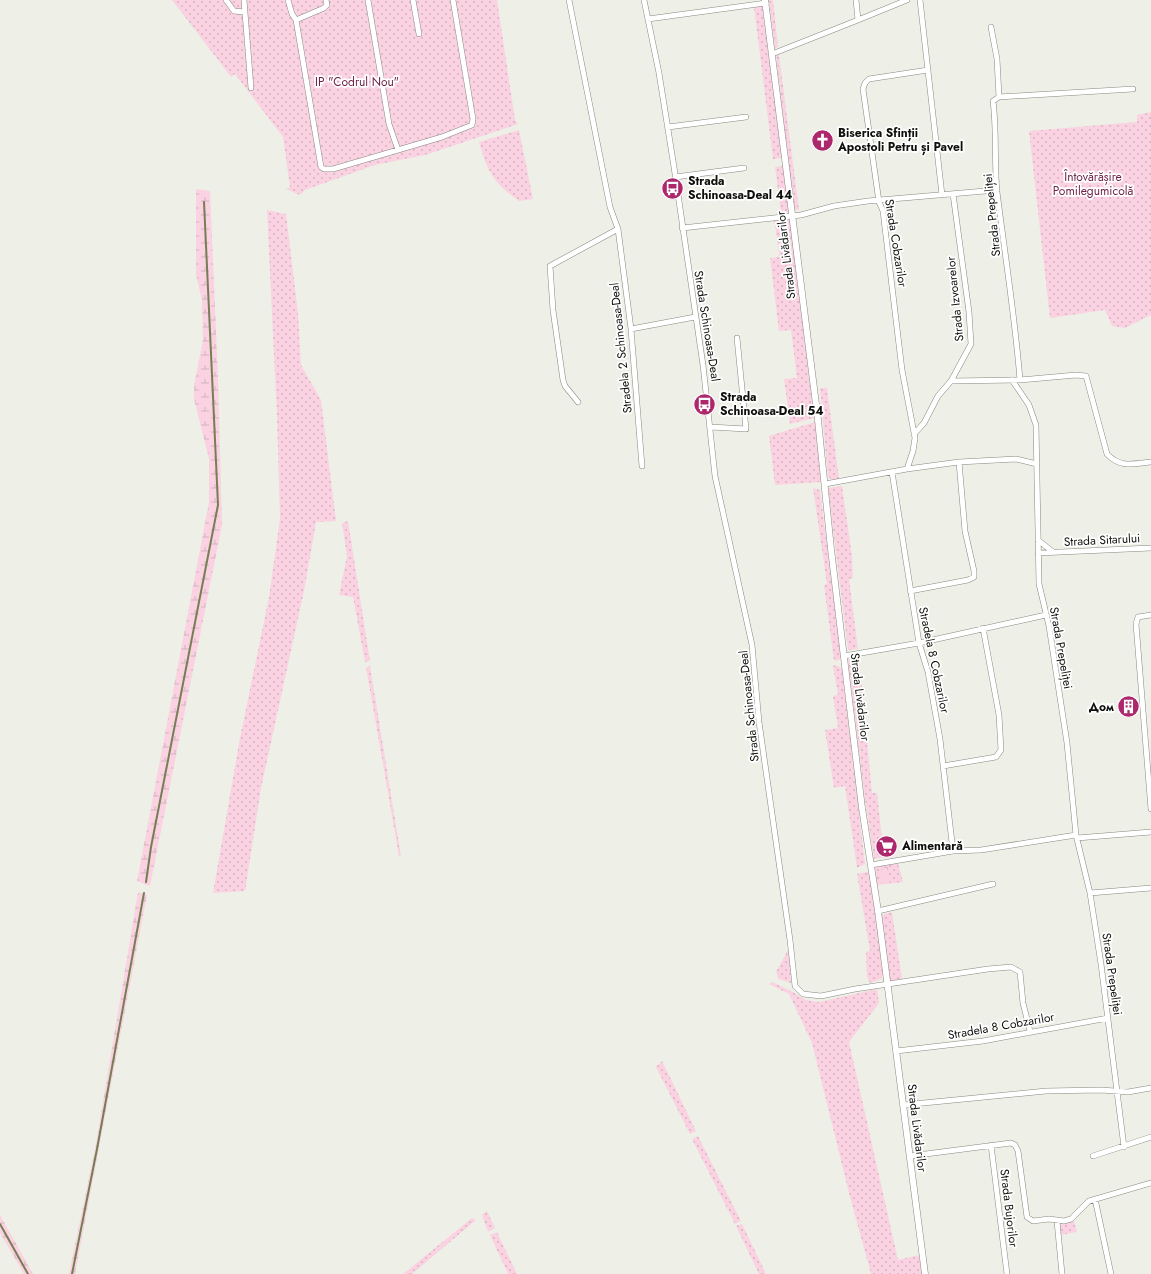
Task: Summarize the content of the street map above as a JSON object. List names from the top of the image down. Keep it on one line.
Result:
{"streets":{"street":["Strada Prepeliței","Strada Cobzarilor","Strada Livădarilor","Strada Izvoarelor","Strada Schinoasa-Deal","Stradela 2 Schinoasa-Deal","Strada Sitarului","Stradela 8 Cobzarilor","Strada Bujorilor"]},"crossings":[["Strada Prepeliței","Strada Sitarului"],["Strada Prepeliței","Stradela 8 Cobzarilor"],["Strada Cobzarilor","Strada Izvoarelor"],["Strada Livădarilor","Strada Schinoasa-Deal"],["Strada Livădarilor","Stradela 8 Cobzarilor"]],"parks":["IP \"Codrul Nou\"","Întovărășire Pomilegumicolă"],"places":{"church":["Biserica Sfinții Apostoli Petru și Pavel"],"bus stop":["Strada Schinoasa-Deal 44","Strada Schinoasa-Deal 54"],"building":["Дом"],"supermarket":["Alimentară"]}}
